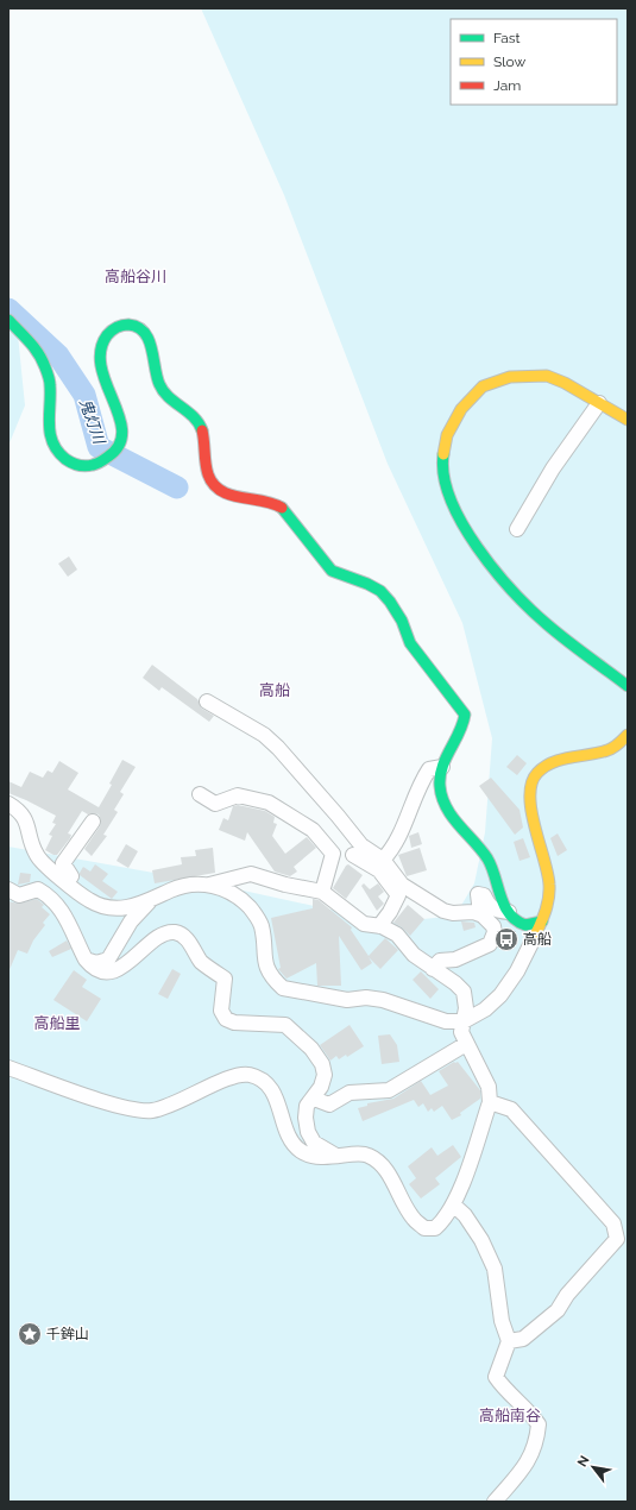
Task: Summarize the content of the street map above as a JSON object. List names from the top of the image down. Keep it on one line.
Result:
{"districts":["高船谷川","高船","高船里","高船南谷"],"water":["鬼灯川"],"places":{"bus stop":["高船"],"place":["千鉾山"]},"legend":["Fast","Slow","Jam"],"north":"top left"}
